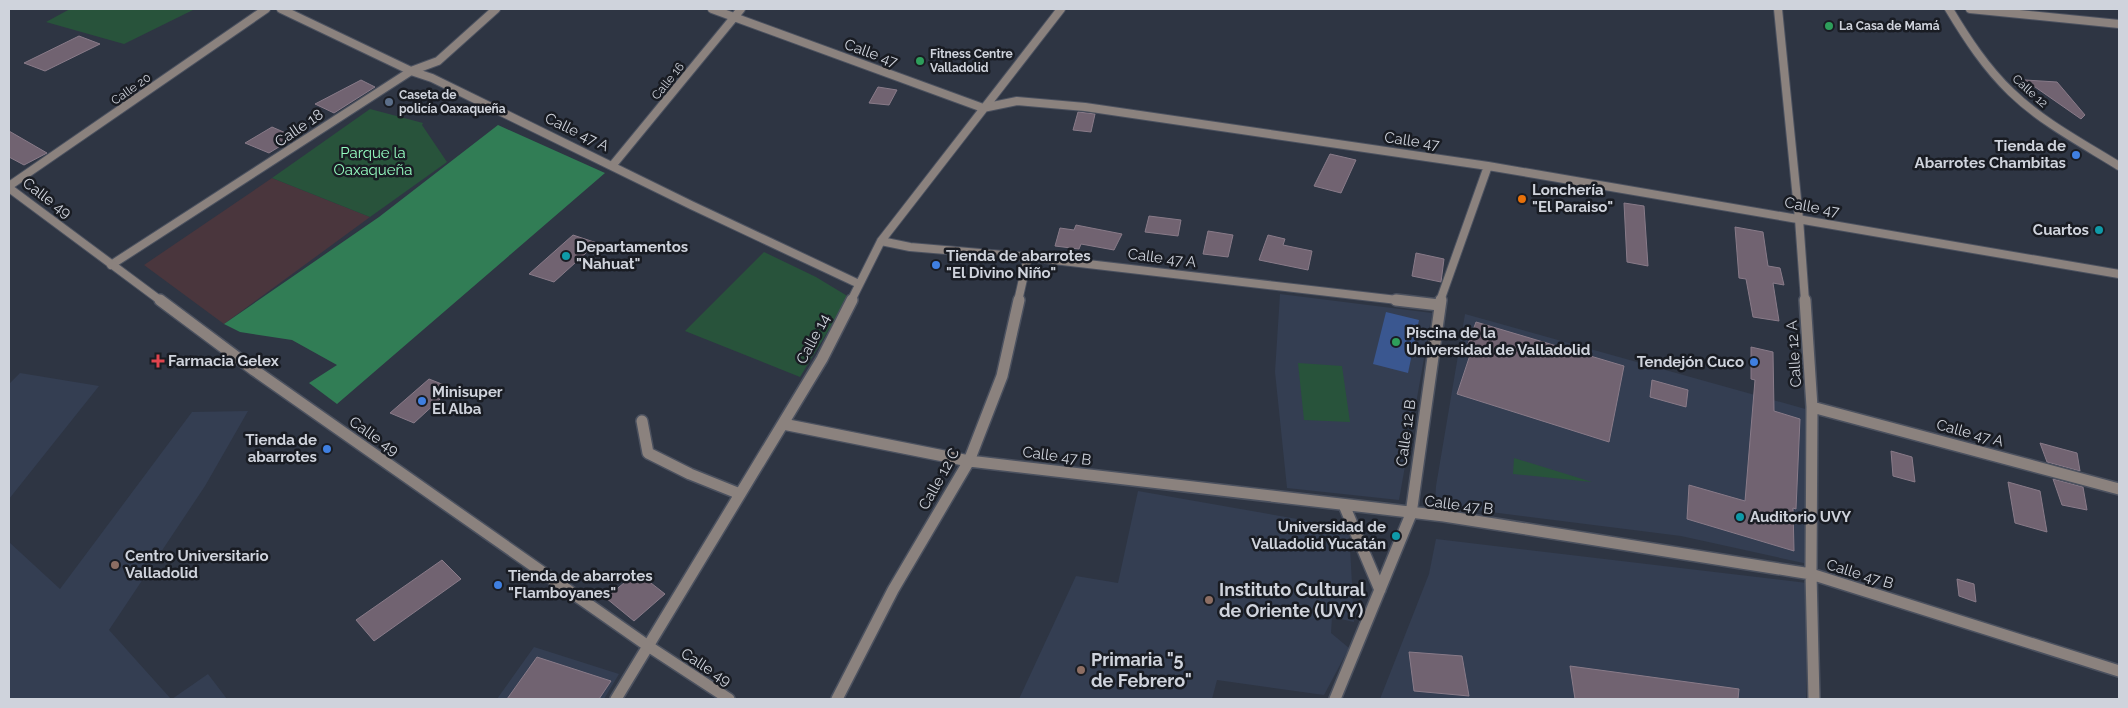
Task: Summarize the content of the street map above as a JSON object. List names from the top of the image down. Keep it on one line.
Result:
{"streets":{"street":["Calle 47","Calle 16","Calle 20","Calle 12","Calle 18","Calle 47 A","Calle 49","Calle 14","Calle 12 A","Calle 12 B","Calle 47 B","Calle 12 C"]},"crossings":[["Calle 47","Calle 16"],["Calle 47","Calle 14"],["Calle 47","Calle 12 A"],["Calle 47","Calle 12 B"],["Calle 16","Calle 47 A"],["Calle 20","Calle 49"],["Calle 18","Calle 47 A"],["Calle 18","Calle 49"],["Calle 47 A","Calle 14"],["Calle 47 A","Calle 12 A"],["Calle 47 A","Calle 12 B"],["Calle 47 A","Calle 12 C"],["Calle 49","Calle 14"],["Calle 14","Calle 47 B"],["Calle 12 A","Calle 47 B"],["Calle 12 B","Calle 47 B"],["Calle 47 B","Calle 12 C"]],"parks":["Parque la Oaxaqueña"],"places":{"other":["La Casa de Mamá","Fitness Centre Valladolid","Caseta de policía Oaxaqueña","Tienda de Abarrotes Chambitas","Lonchería \"El Paraiso\"","Cuartos","Departamentos \"Nahuat\"","Tienda de abarrotes \"El Divino Niño\"","Piscina de la Universidad de Valladolid","Tendejón Cuco","Minisuper El Alba","Tienda de abarrotes","Auditorio UVY","Universidad de Valladolid Yucatán","Centro Universitario Valladolid","Tienda de abarrotes \"Flamboyanes\"","Instituto Cultural de Oriente (UVY)","Primaria \"5 de Febrero\""],"health":["Farmacia Gelex"]}}
